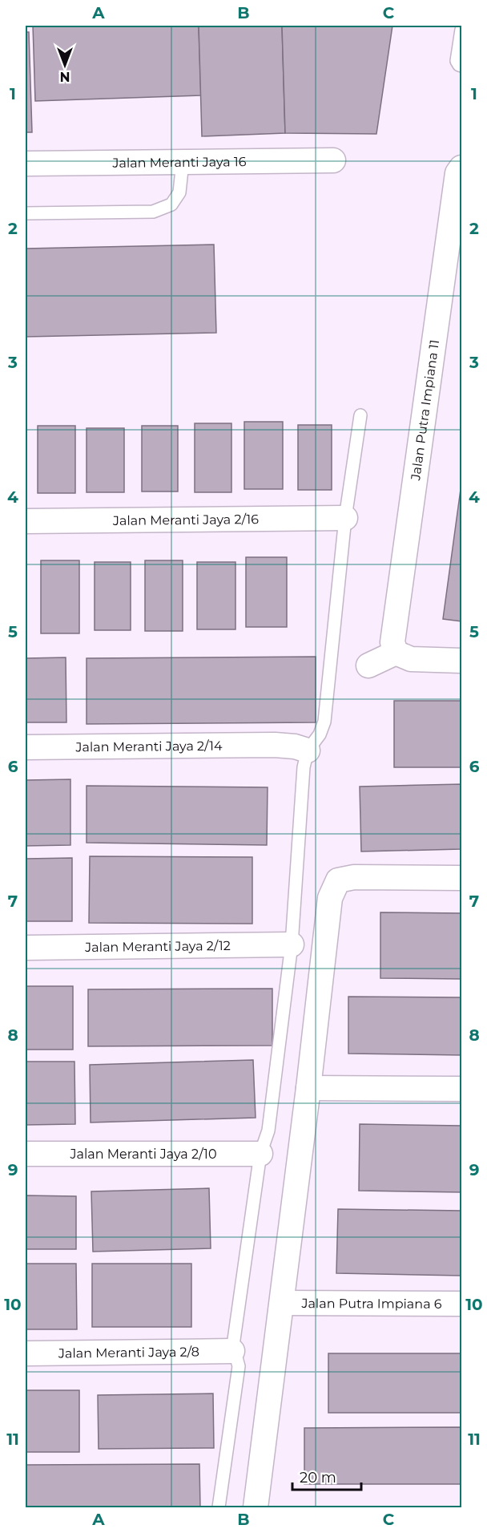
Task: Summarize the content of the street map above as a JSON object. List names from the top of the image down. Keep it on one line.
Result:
{"streets":{"street":["Jalan Meranti Jaya 16","Jalan Putra Impiana 11","Jalan Meranti Jaya 2/16","Jalan Meranti Jaya 2/14","Jalan Meranti Jaya 2/12","Jalan Meranti Jaya 2/10","Jalan Putra Impiana 6","Jalan Meranti Jaya 2/8"]},"scale_bar":"20 m","north":"bottom","grid":{"columns":["A","B","C"],"rows":["1","2","3","4","5","6","7","8","9","10","11"]}}
